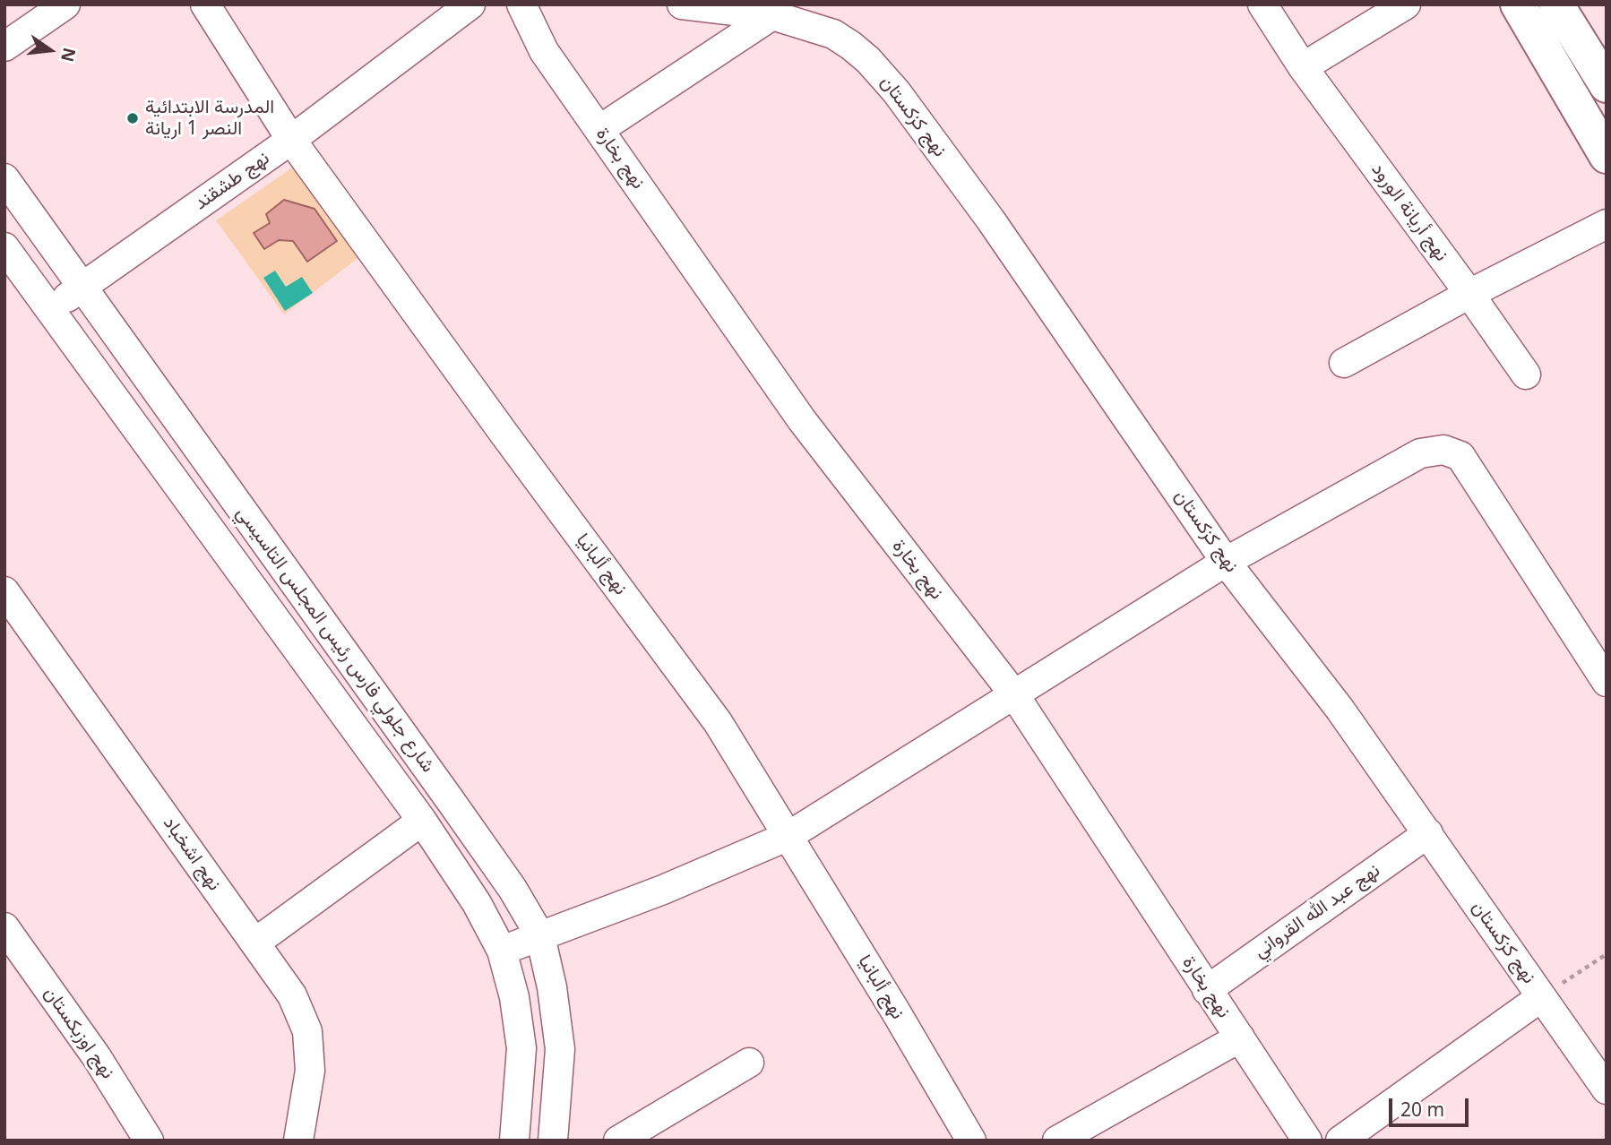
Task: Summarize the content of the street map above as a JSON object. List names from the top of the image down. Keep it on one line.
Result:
{"streets":{"street":["نهج كزكستان","نهج بخارة","نهج طشقند","نهج أريانة الورود","نهج ألبانيا","شارع جلولي فارس رئيس المجلس التاسيسي","نهج اشخباد","نهج عبد الله القرواني","نهج اوزبكستان"]},"crossings":[["نهج كزكستان","نهج عبد الله القرواني"],["نهج بخارة","نهج عبد الله القرواني"],["نهج طشقند","نهج ألبانيا"],["نهج طشقند","شارع جلولي فارس رئيس المجلس التاسيسي"]],"places":["المدرسة الابتدائية النصر 1 اريانة"],"scale_bar":"20 m","north":"right"}
